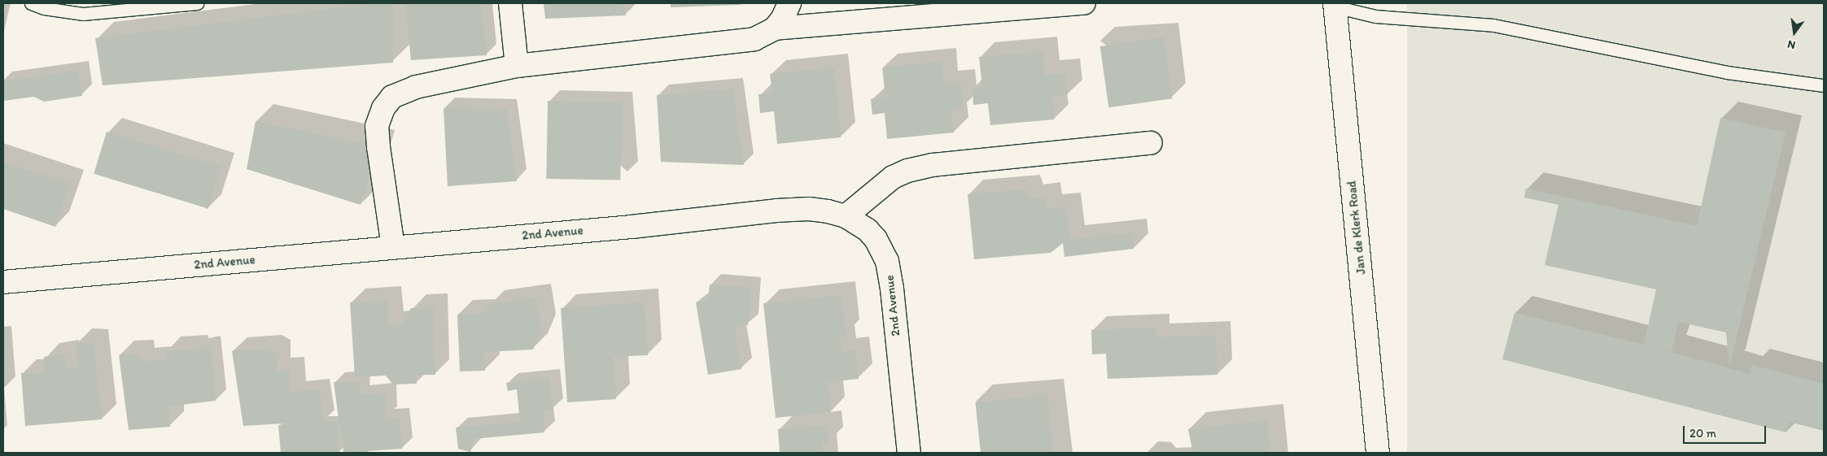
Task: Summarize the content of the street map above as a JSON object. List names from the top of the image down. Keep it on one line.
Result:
{"streets":{"street":["Jan de Klerk Road","2nd Avenue"]},"scale_bar":"20 m","north":"bottom"}
